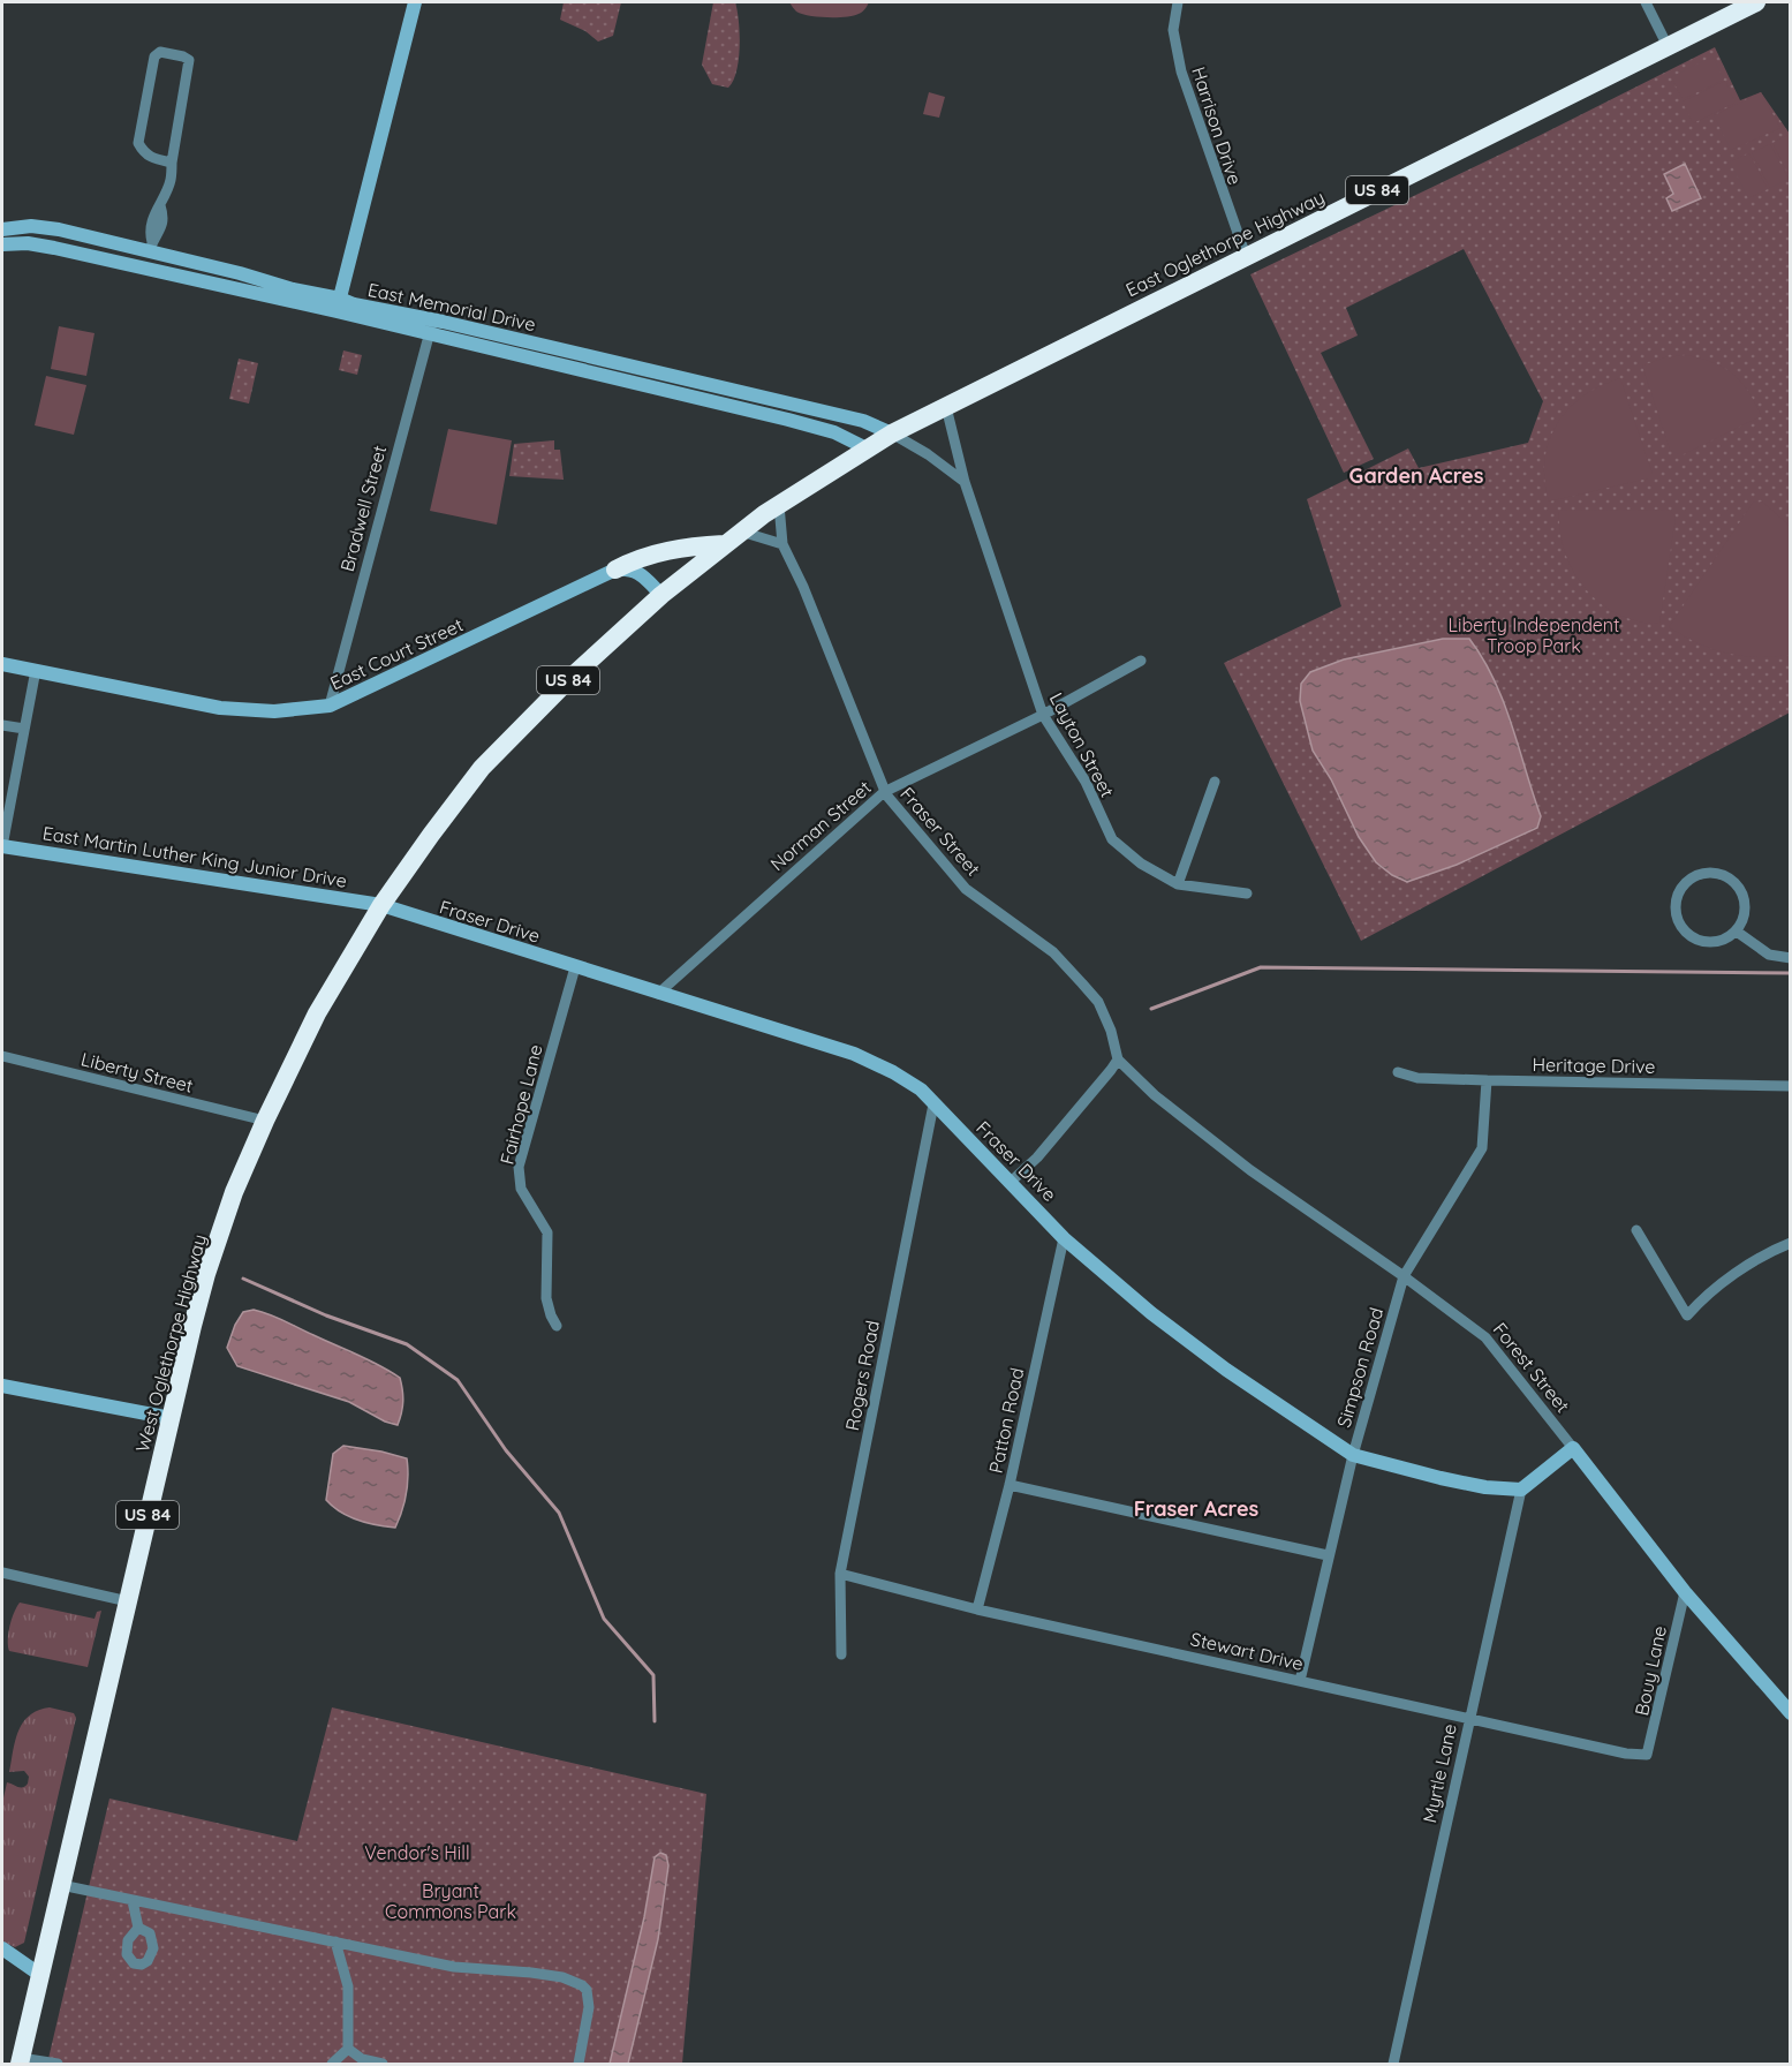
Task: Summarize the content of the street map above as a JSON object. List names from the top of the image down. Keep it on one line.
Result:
{"streets":{"highway":["US 84","East Oglethorpe Highway","West Oglethorpe Highway"],"street":["Harrison Drive","East Memorial Drive","Bradwell Street","East Court Street","Layton Street","Norman Street","Fraser Street","East Martin Luther King Junior Drive","Fraser Drive","Heritage Drive","Liberty Street","Fairhope Lane","Simpson Road","Forest Street","Rogers Road","Patton Road","Stewart Drive","Bouy Lane","Myrtle Lane"]},"crossings":[["Harrison Drive","East Oglethorpe Highway"],["East Oglethorpe Highway","East Memorial Drive"],["East Oglethorpe Highway","Layton Street"],["East Oglethorpe Highway","Fraser Street"],["East Oglethorpe Highway","West Oglethorpe Highway"],["East Memorial Drive","Bradwell Street"],["Bradwell Street","East Court Street"],["Layton Street","Norman Street"],["Norman Street","Fraser Street"],["Norman Street","Fraser Drive"],["Fraser Street","Forest Street"],["East Martin Luther King Junior Drive","Fraser Drive"],["East Martin Luther King Junior Drive","West Oglethorpe Highway"],["Fraser Drive","Fairhope Lane"],["Fraser Drive","West Oglethorpe Highway"],["Fraser Drive","Simpson Road"],["Fraser Drive","Rogers Road"],["Fraser Drive","Patton Road"],["Fraser Drive","Myrtle Lane"],["Heritage Drive","Simpson Road"],["Liberty Street","West Oglethorpe Highway"],["Simpson Road","Forest Street"],["Simpson Road","Stewart Drive"],["Forest Street","Bouy Lane"],["Rogers Road","Stewart Drive"],["Patton Road","Stewart Drive"],["Stewart Drive","Bouy Lane"],["Stewart Drive","Myrtle Lane"]],"districts":["Garden Acres","Fraser Acres"],"parks":["Liberty Independent Troop Park","Vendor's Hill","Bryant Commons Park"]}
